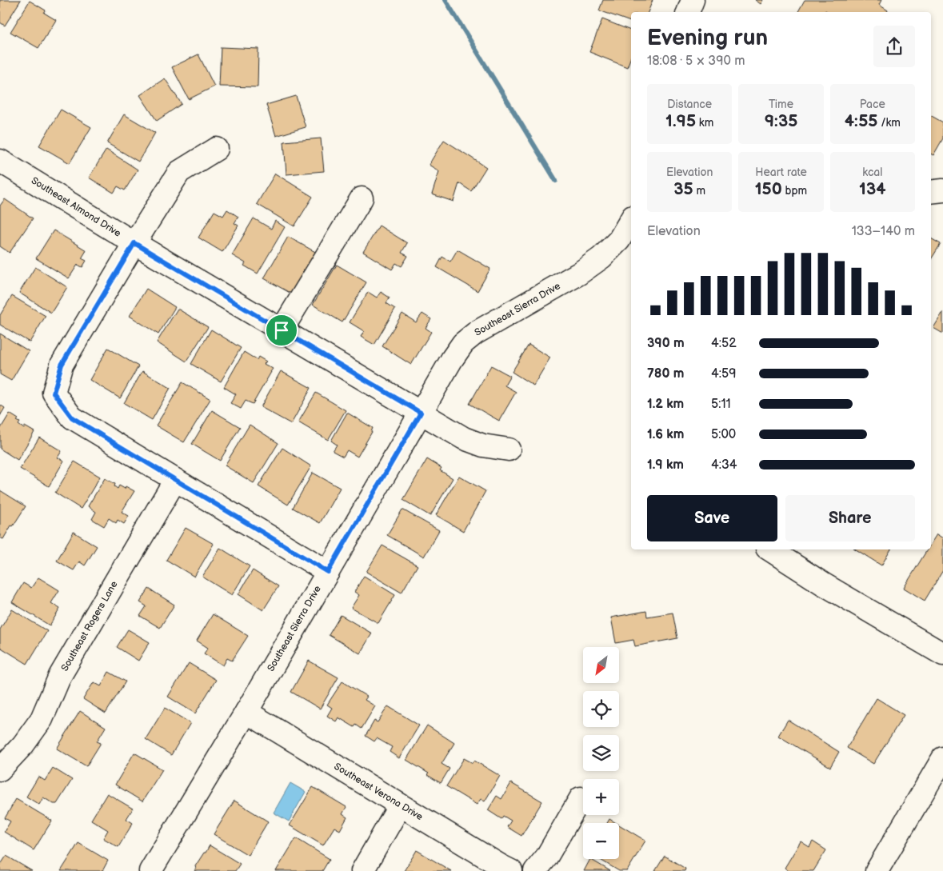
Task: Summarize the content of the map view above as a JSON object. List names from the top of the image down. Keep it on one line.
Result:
{"streets":{"street":["Southeast Almond Drive","Southeast Sierra Drive","Southeast Rogers Lane","Southeast Verona Drive"]},"crossings":[["Southeast Almond Drive","Southeast Sierra Drive"],["Southeast Sierra Drive","Southeast Verona Drive"]],"north":"bottom left","page":{"heading":["Evening run","18:08 · 5 × 390 m"],"stats":[["Distance","1.95 km"],["Time","9:35"],["Pace","4:55 /km"],["Elevation","35 m"],["Heart rate","150 bpm"],["kcal","134"]],"chart":["Elevation","133–140 m"],"list":[{"name":"390 m","note":"4:52"},{"name":"780 m","note":"4:59"},{"name":"1.2 km","note":"5:11"},{"name":"1.6 km","note":"5:00"},{"name":"1.9 km","note":"4:34"}],"buttons":["Save","Share"],"map_buttons":["+","−"]}}
